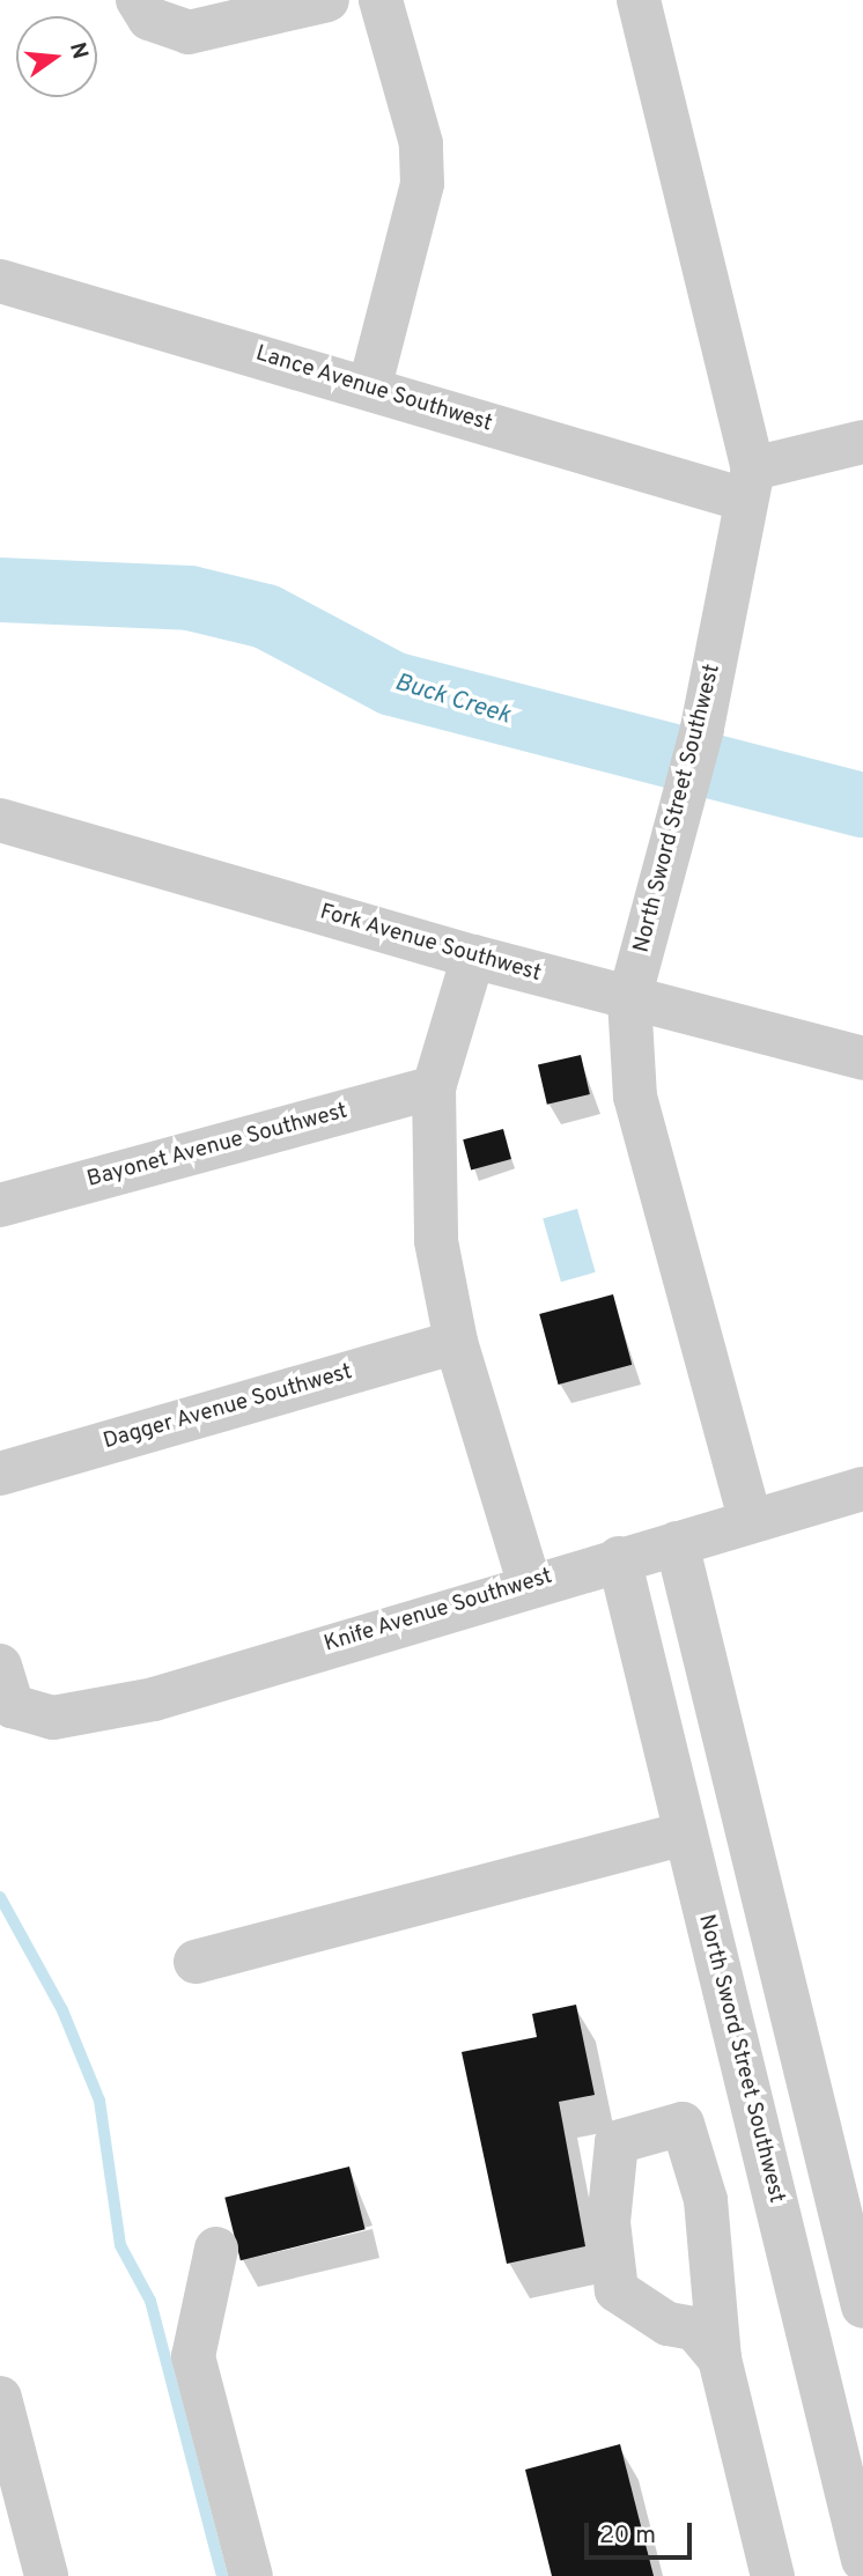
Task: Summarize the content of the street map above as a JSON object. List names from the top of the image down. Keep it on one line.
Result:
{"streets":{"street":["Lance Avenue Southwest","North Sword Street Southwest","Fork Avenue Southwest","Bayonet Avenue Southwest","Dagger Avenue Southwest","Knife Avenue Southwest"]},"crossings":[["Lance Avenue Southwest","North Sword Street Southwest"],["North Sword Street Southwest","Fork Avenue Southwest"],["North Sword Street Southwest","Knife Avenue Southwest"]],"water":["Buck Creek"],"scale_bar":"20 m","north":"right"}
